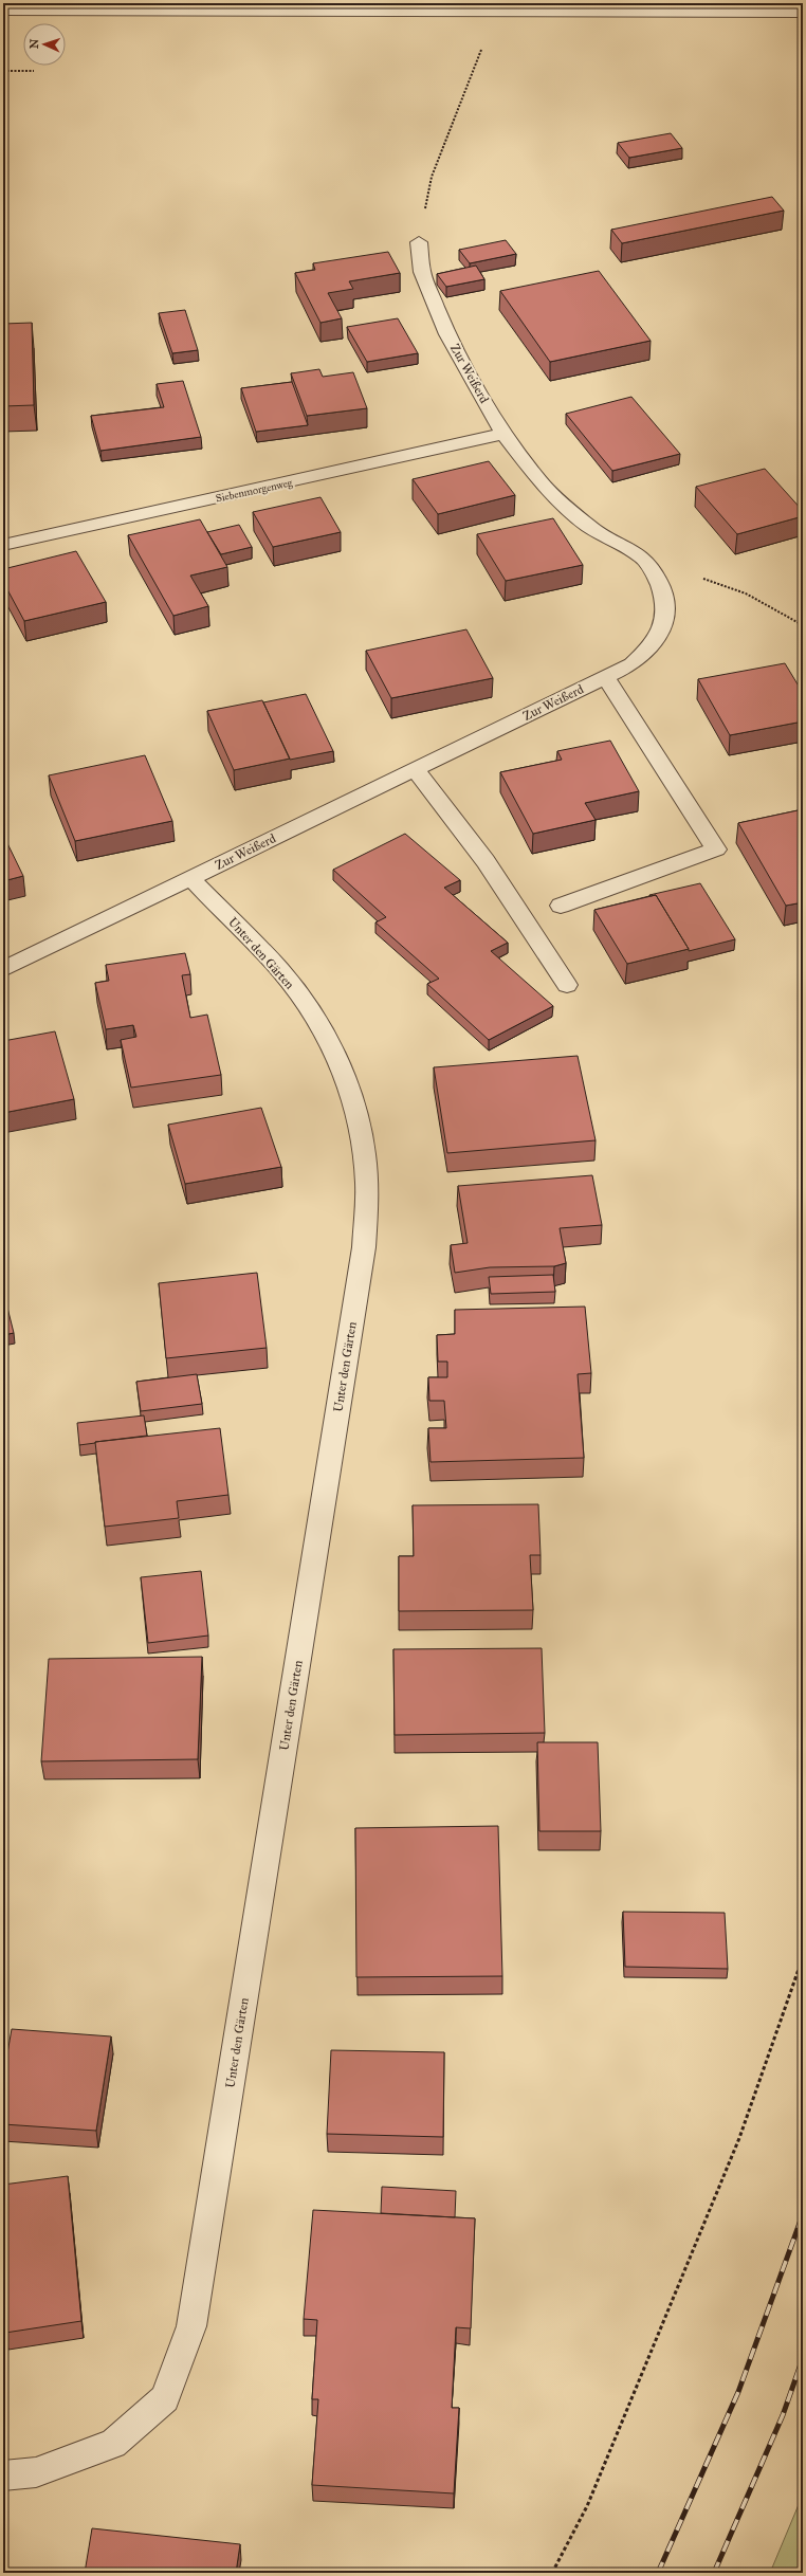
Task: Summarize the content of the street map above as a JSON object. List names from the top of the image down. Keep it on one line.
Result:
{"streets":{"street":["Zur Weißerd","Siebenmorgenweg","Unter den Gärten"]},"crossings":[["Zur Weißerd","Siebenmorgenweg"],["Zur Weißerd","Unter den Gärten"]],"north":"left"}
